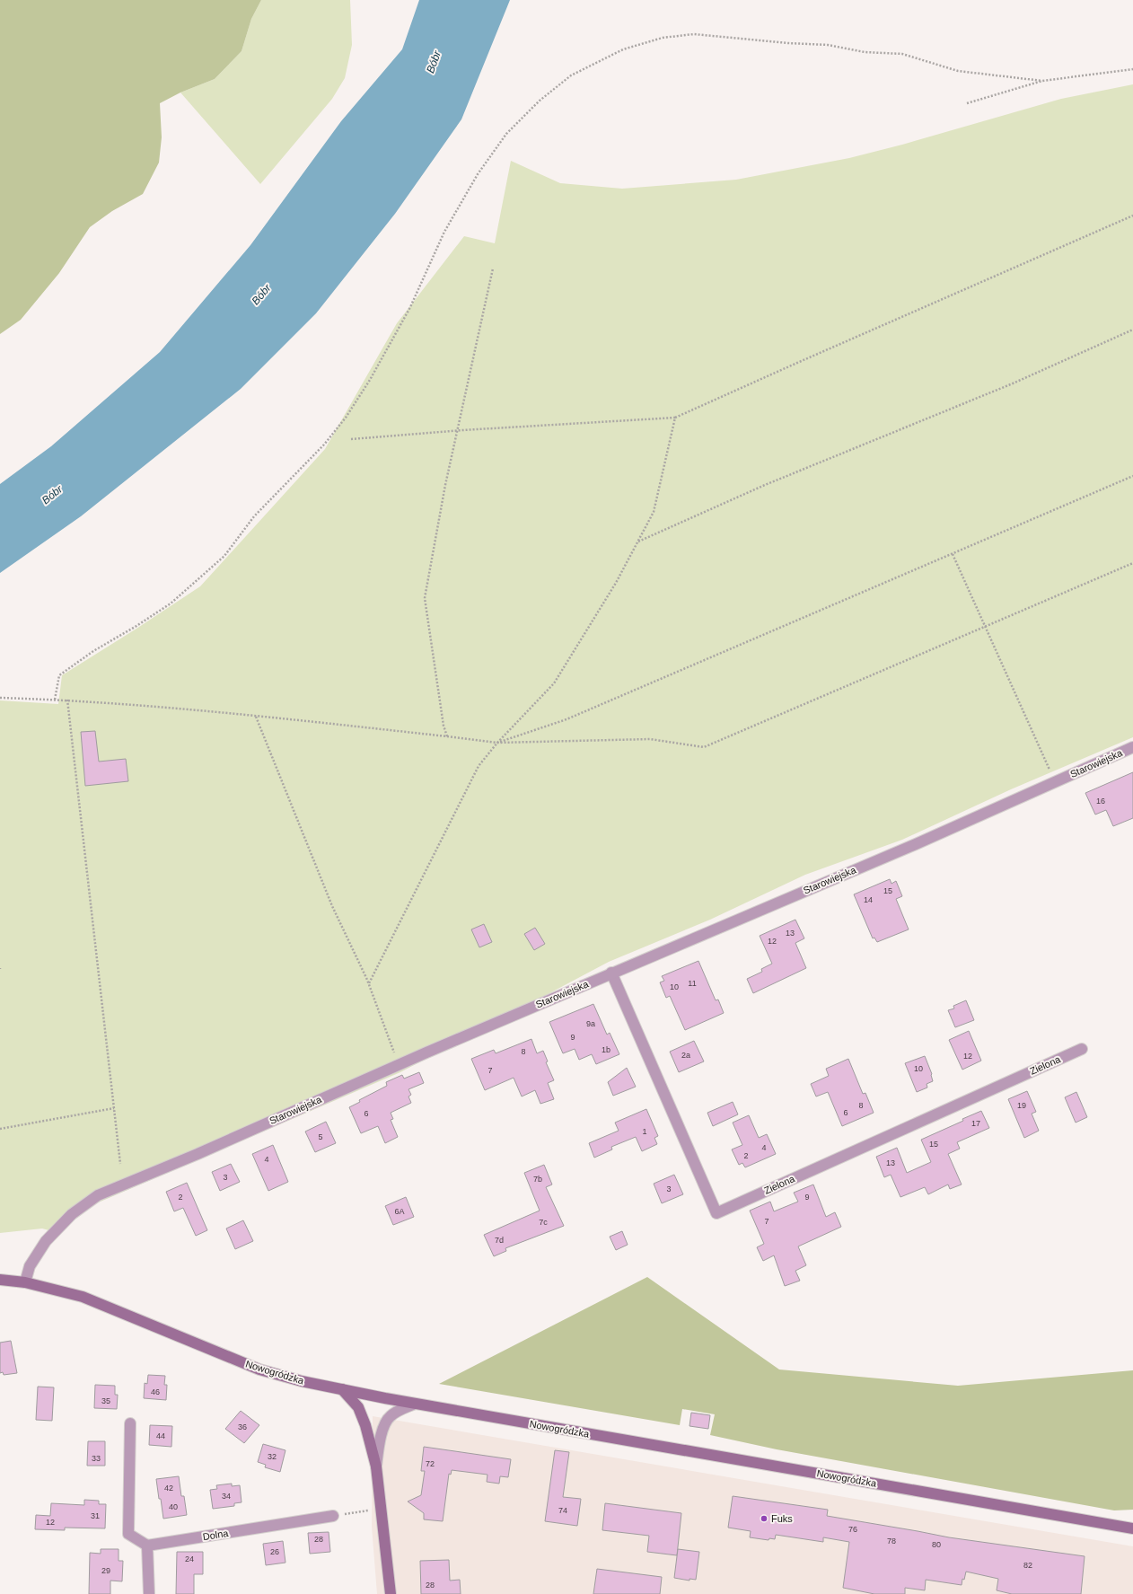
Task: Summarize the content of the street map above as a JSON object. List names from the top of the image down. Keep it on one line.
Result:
{"streets":{"main road":["Nowogródzka"],"street":["Starowiejska","Zielona","Dolna"]},"crossings":[["Starowiejska","Zielona"],["Starowiejska","Nowogródzka"]],"water":["Bóbr"],"places":["Fuks"],"house_numbers":["16","15","14","13","12","11","10","9a","9","1b","8","2a","12","10","7","8","19","6","6","17","1","5","15","4","2","4","13","3","7b","3","2","9","6A","7","7c","7d","46","35","36","44","32","33","72","42","34","40","74","31","12","76","28","78","80","26","24","82","29","28"]}
